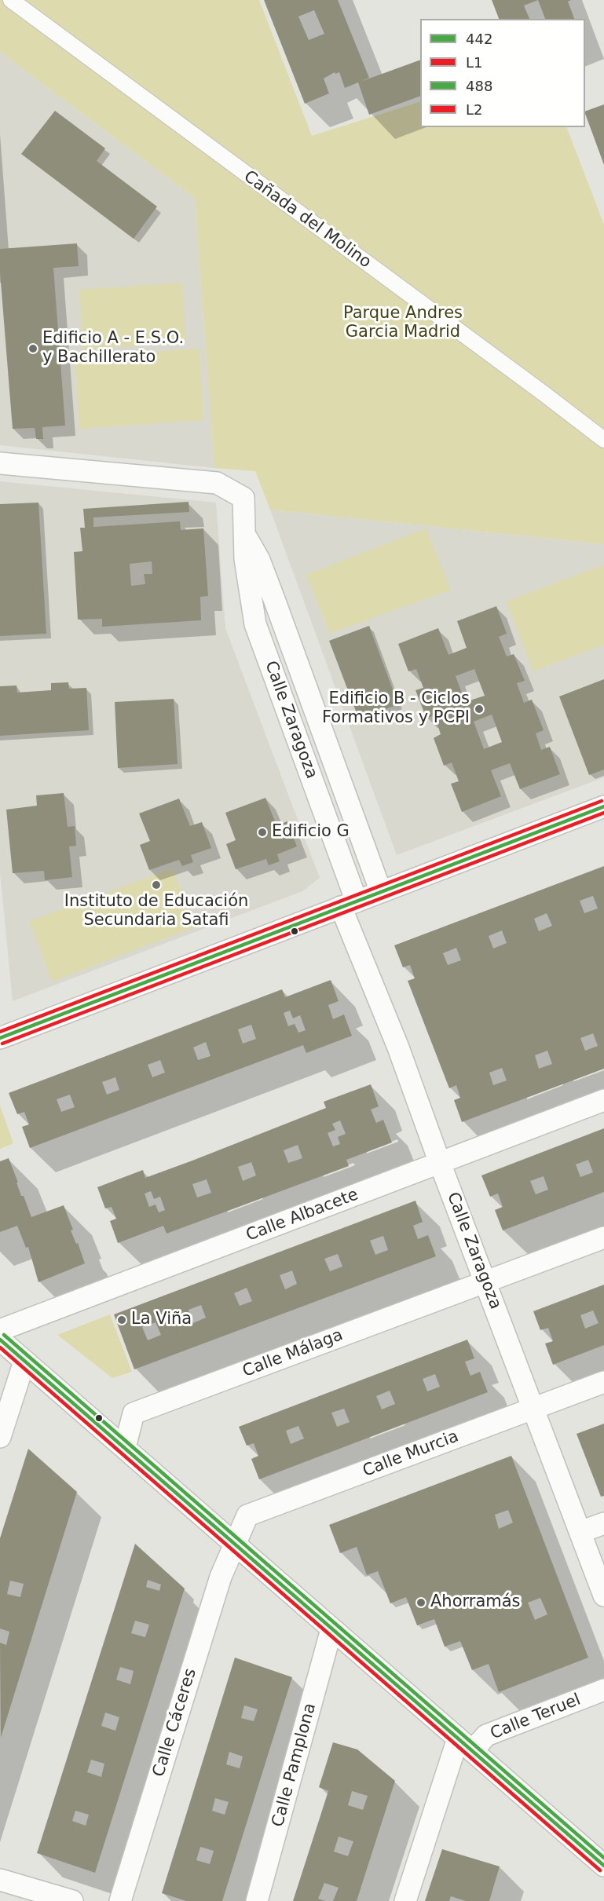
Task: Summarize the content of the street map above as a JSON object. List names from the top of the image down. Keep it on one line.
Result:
{"streets":{"street":["Cañada del Molino","Calle Zaragoza","Calle Albacete","Calle Málaga","Calle Murcia","Calle Teruel","Calle Cáceres","Calle Pamplona"]},"crossings":[["Calle Zaragoza","Calle Albacete"],["Calle Zaragoza","Calle Málaga"],["Calle Zaragoza","Calle Murcia"],["Calle Murcia","Calle Cáceres"]],"parks":["Parque Andres Garcia Madrid"],"places":["Edificio A - E.S.O. y Bachillerato","Edificio B - Ciclos Formativos y PCPI","Edificio G","Instituto de Educación Secundaria Satafi","La Viña","Ahorramás"],"lines":["transit line L2","transit line 442","transit line L1","transit line 488"],"legend":["442","L1","488","L2"]}
